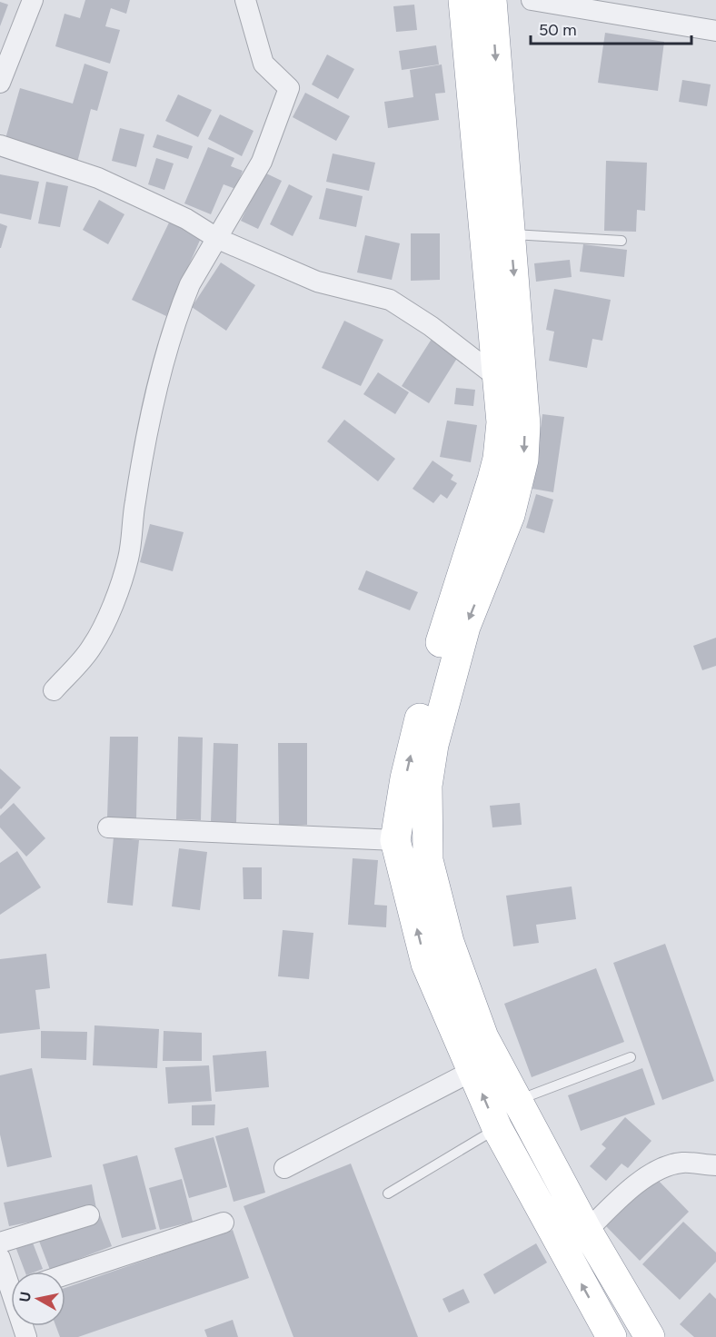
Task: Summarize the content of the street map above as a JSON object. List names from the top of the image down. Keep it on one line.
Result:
{"scale_bar":"50 m","north":"left"}
